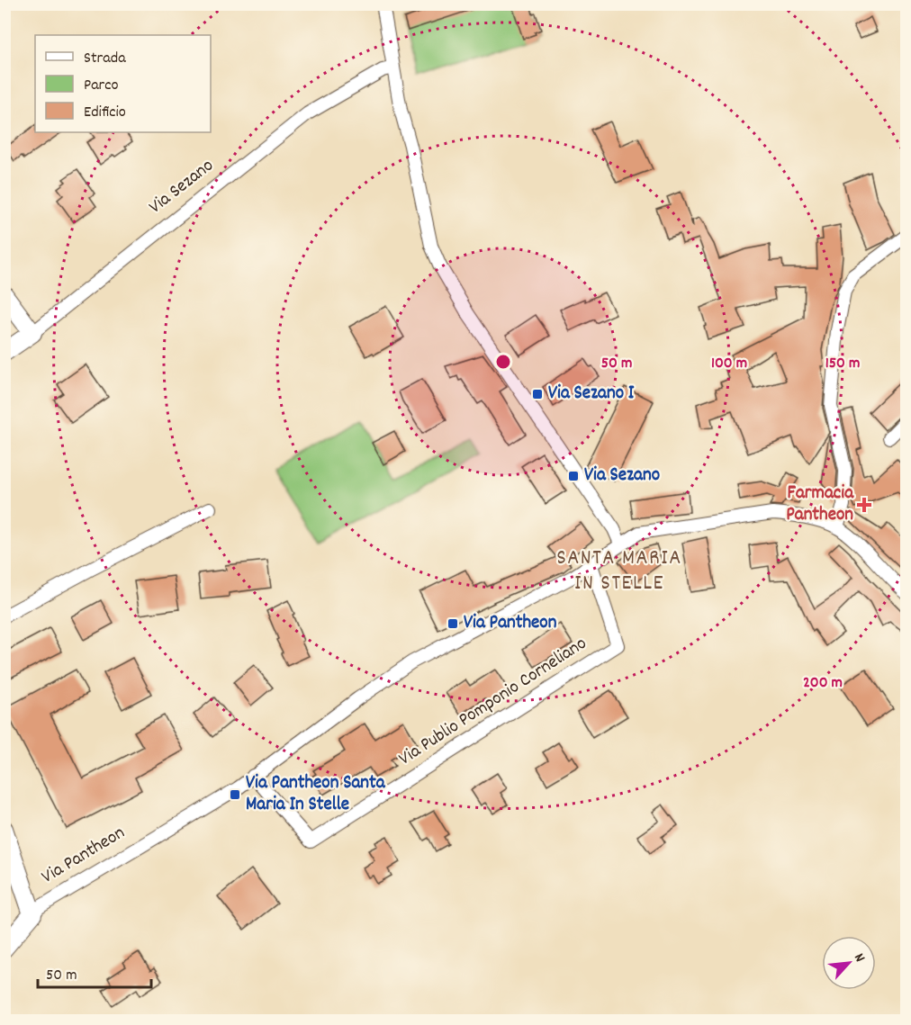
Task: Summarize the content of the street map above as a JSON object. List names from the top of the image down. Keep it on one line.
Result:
{"streets":{"street":["Via Sezano","Via Publio Pomponio Corneliano","Via Pantheon"]},"crossings":[["Via Publio Pomponio Corneliano","Via Pantheon"]],"districts":["SANTA MARIA IN STELLE"],"places":{"transit":["Via Sezano I","Via Sezano","Via Pantheon","Via Pantheon Santa Maria In Stelle"],"health":["Farmacia Pantheon"]},"legend":["Strada","Parco","Edificio"],"scale_bar":"50 m","north":"top right","rings":["50 m","100 m","150 m","200 m"]}
